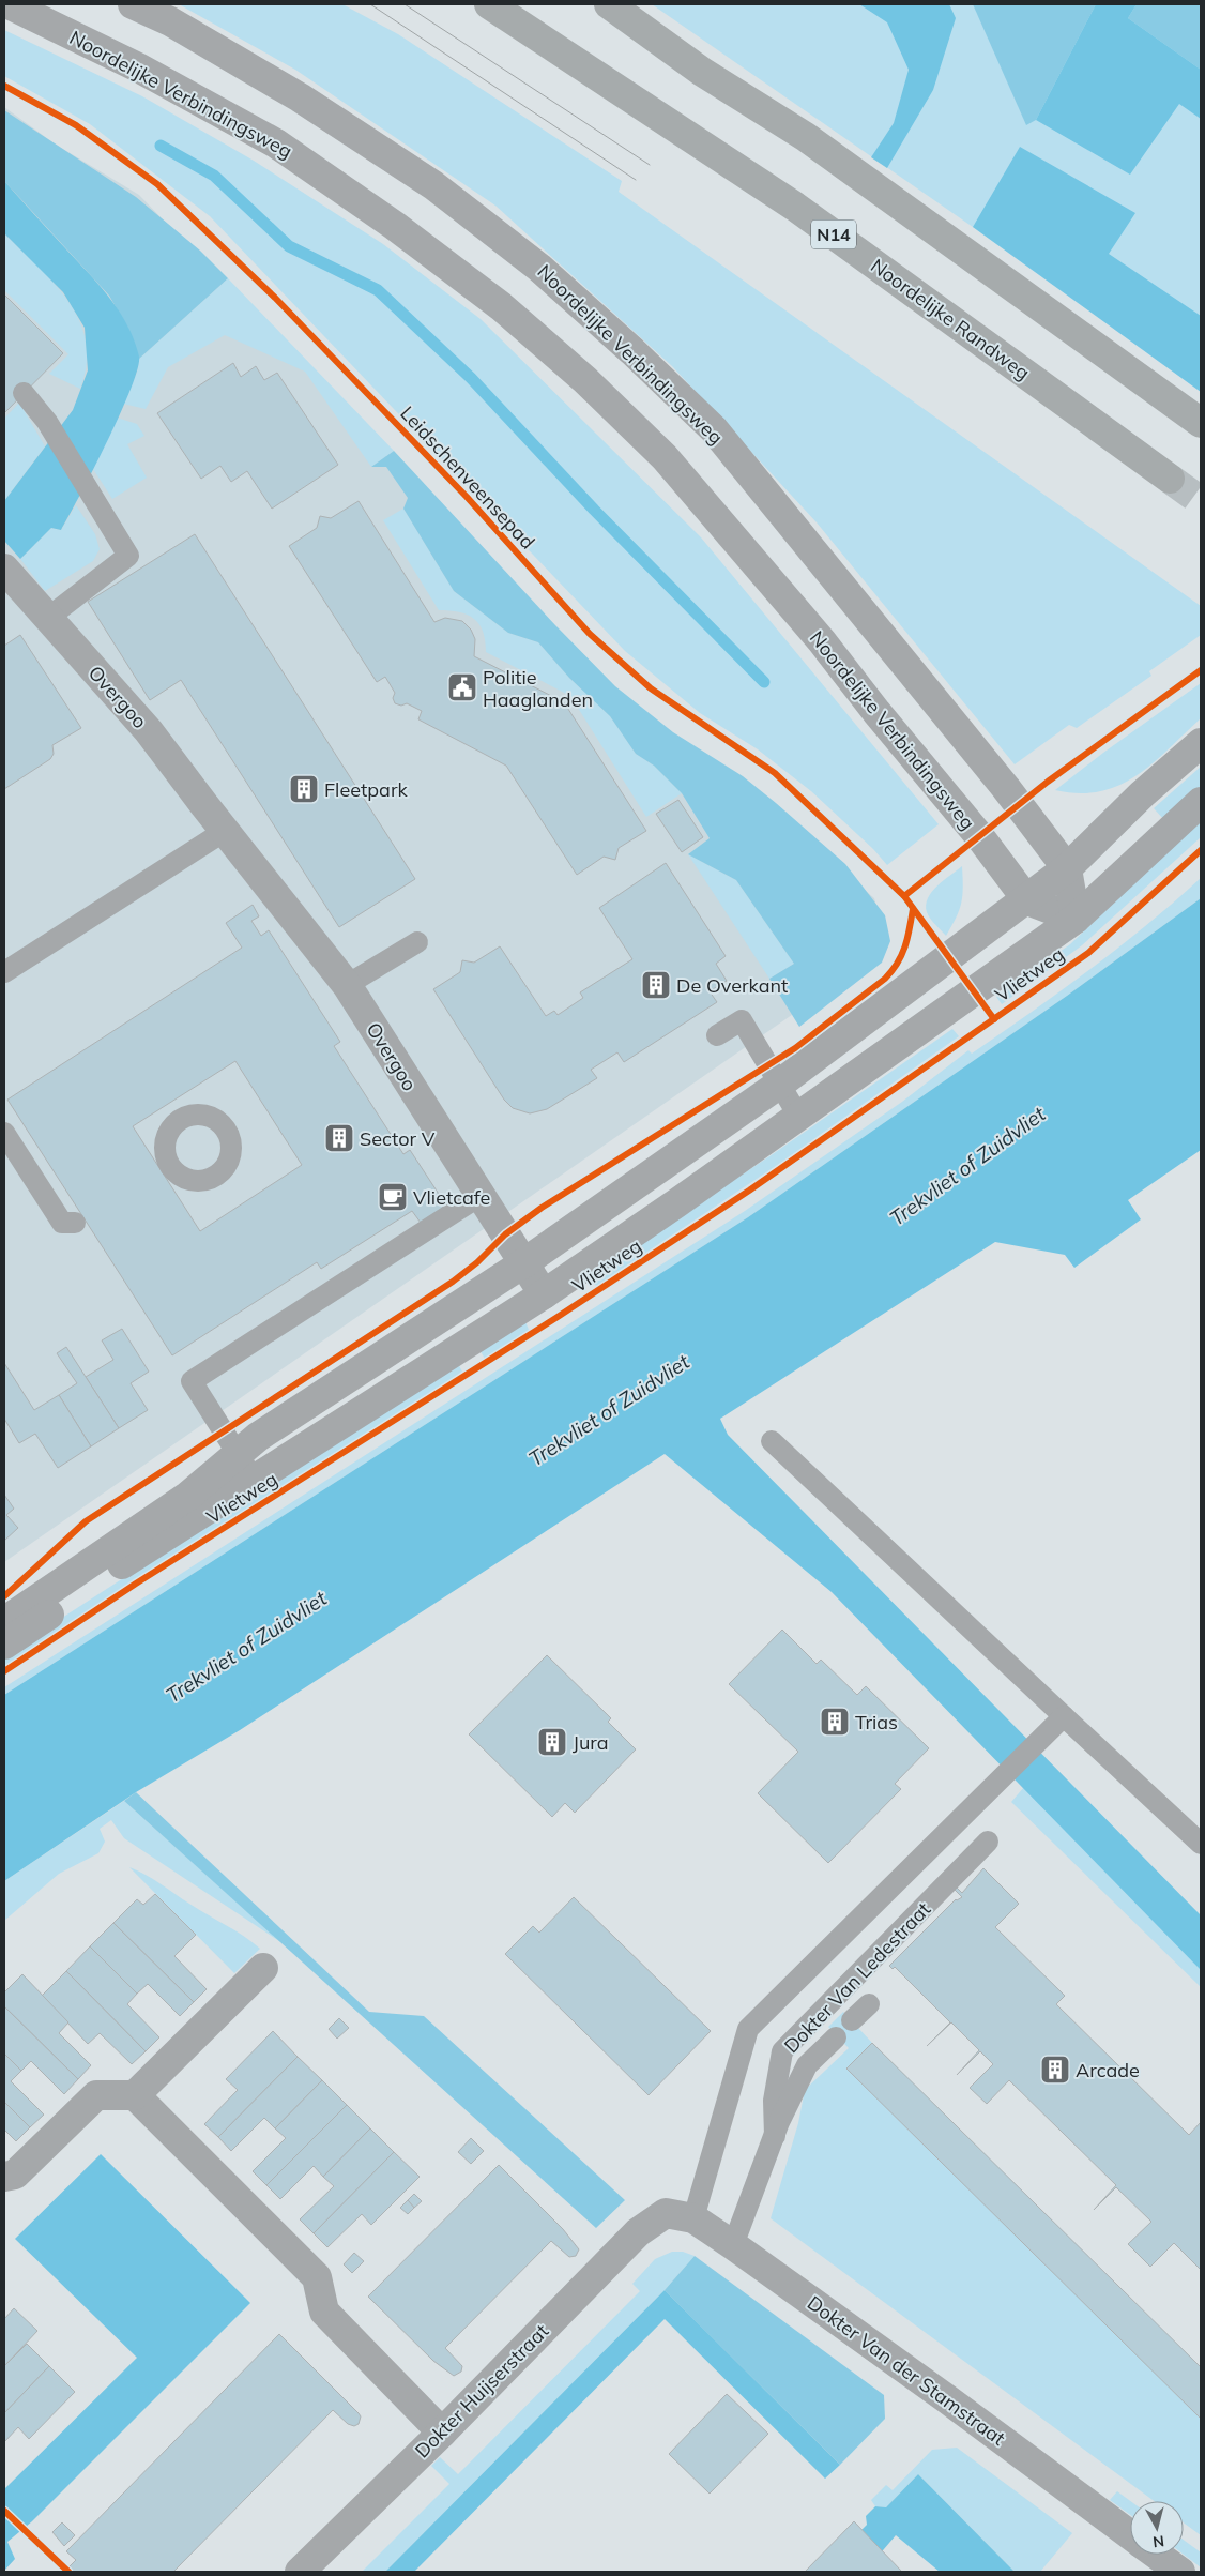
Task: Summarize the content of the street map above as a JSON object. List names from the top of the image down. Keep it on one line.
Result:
{"streets":{"main road":["N14","Noordelijke Randweg"],"street":["Noordelijke Verbindingsweg","Overgoo","Vlietweg","Dokter Van der Stamstraat","Dokter Huijserstraat"],"lane":["Dokter Van Ledestraat"],"cycle path":["Leidschenveensepad"]},"crossings":[["Noordelijke Verbindingsweg","Vlietweg"],["Overgoo","Vlietweg"],["Dokter Van der Stamstraat","Dokter Huijserstraat"]],"water":["Trekvliet of Zuidvliet"],"places":{"public building":["Politie Haaglanden"],"building":["Fleetpark","De Overkant","Sector V","Trias","Jura","Arcade"],"cafe":["Vlietcafe"]},"north":"bottom"}
